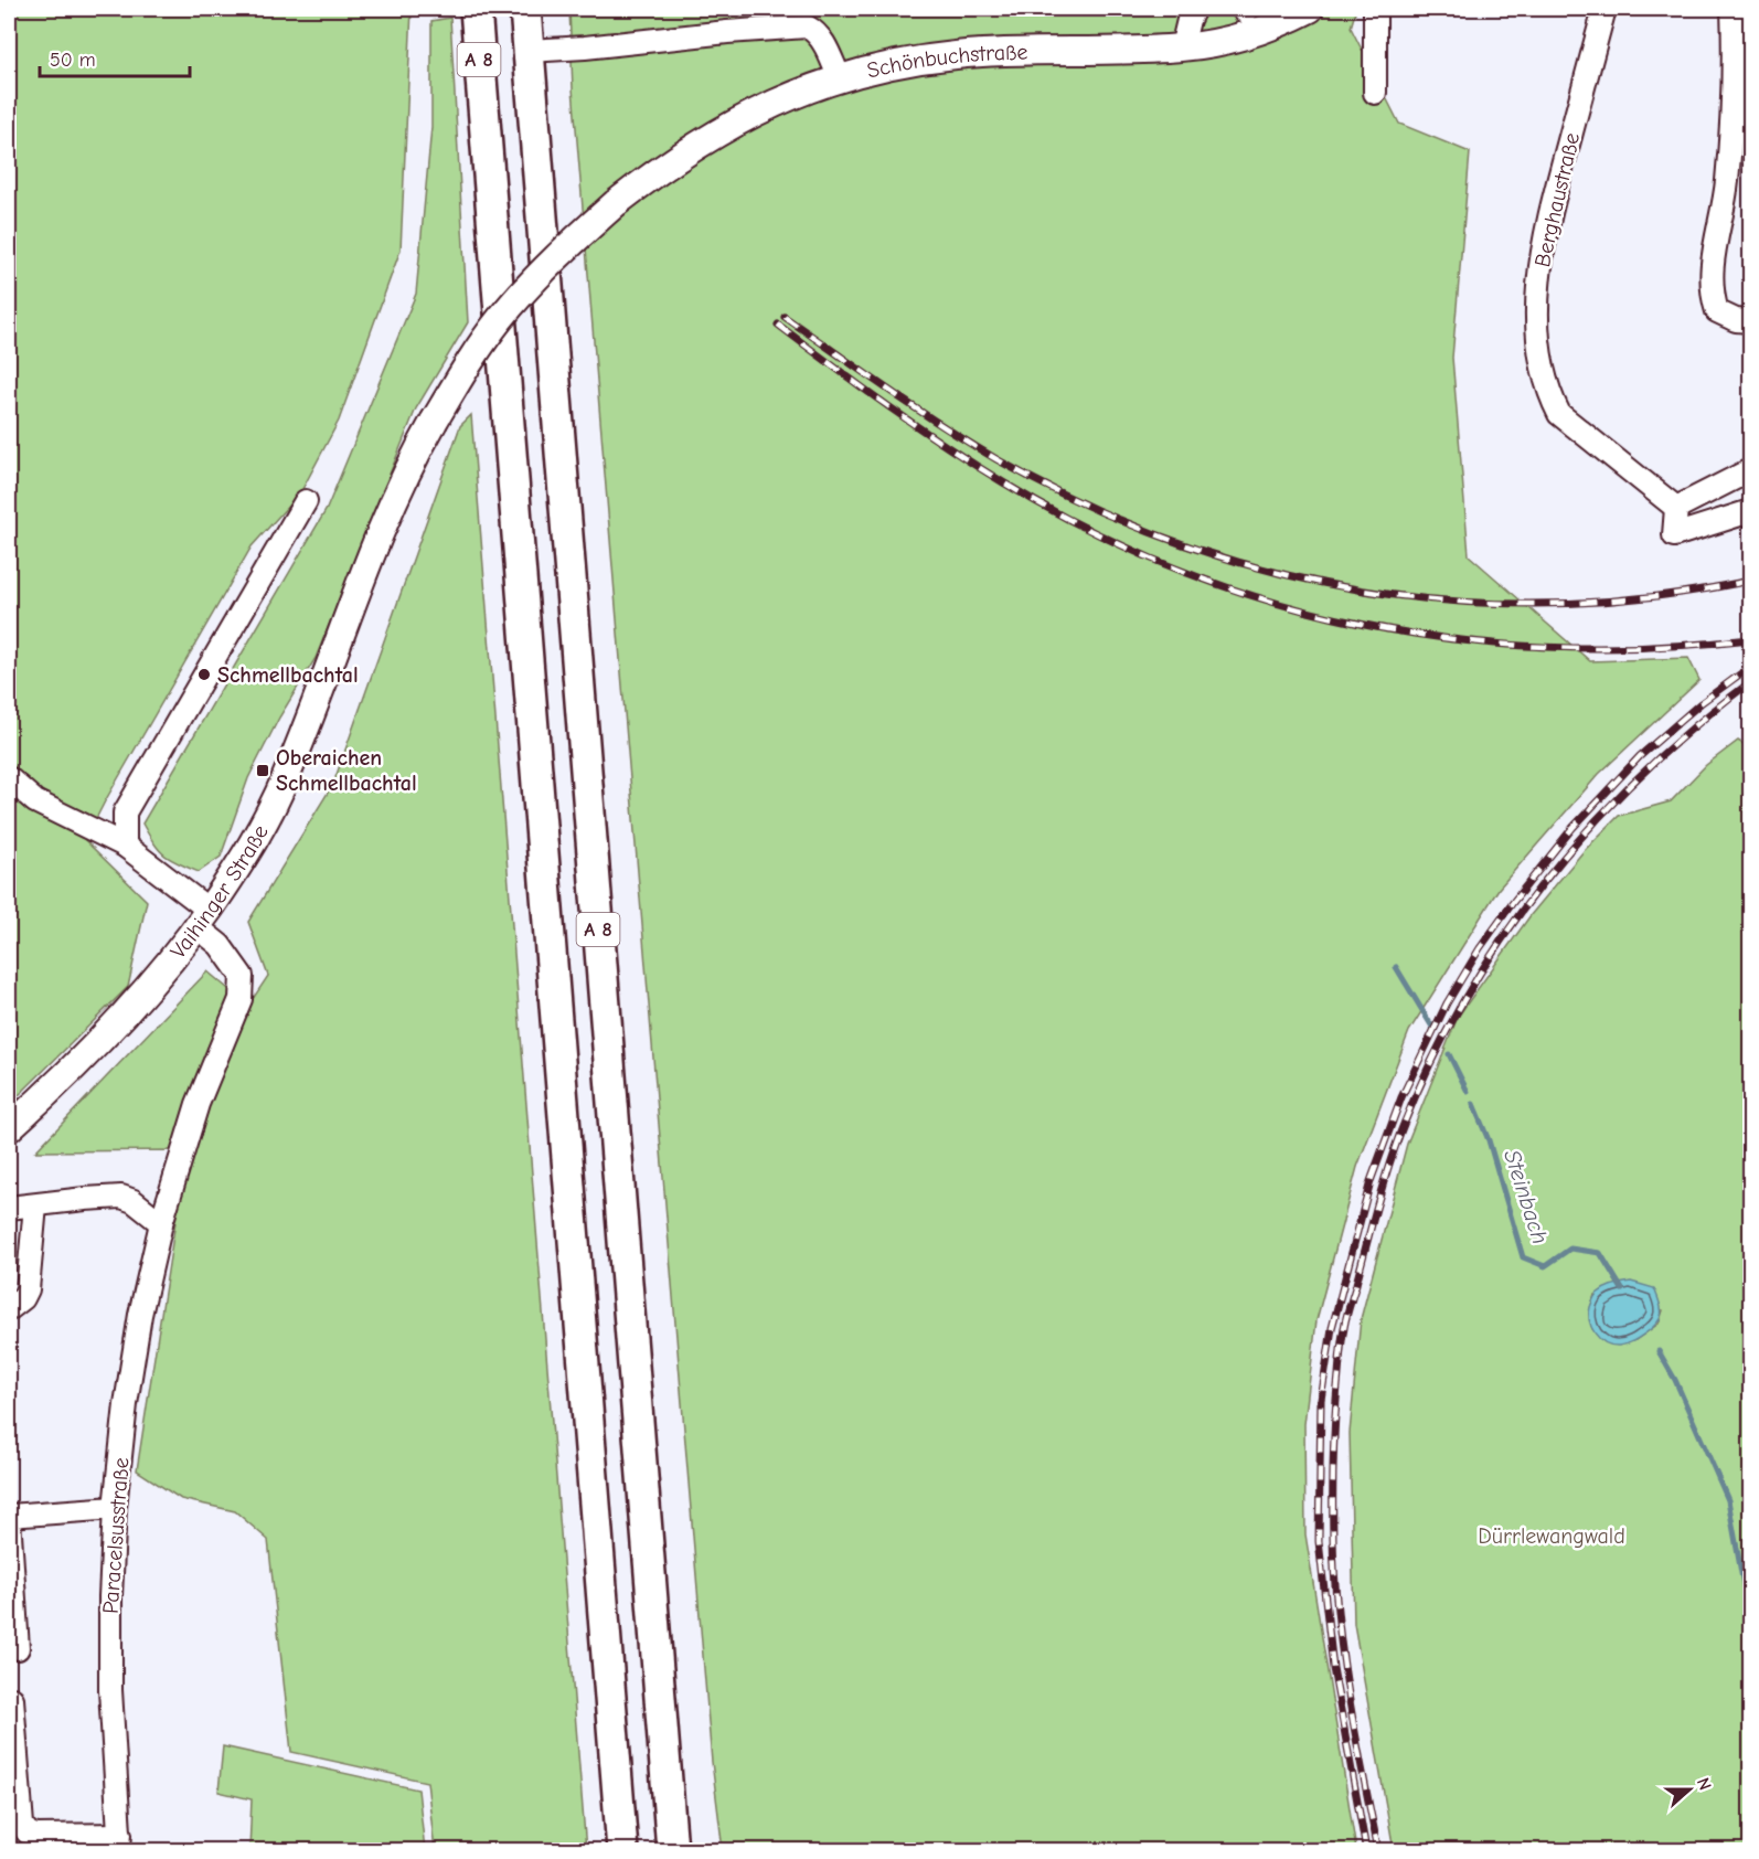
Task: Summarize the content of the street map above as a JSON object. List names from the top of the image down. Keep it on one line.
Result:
{"streets":{"highway":["A 8"],"main road":["Schönbuchstraße","Vaihinger Straße"],"street":["Berghaustraße","Paracelsusstraße"]},"crossings":[["Schönbuchstraße","Vaihinger Straße"],["Vaihinger Straße","Paracelsusstraße"]],"water":["Steinbach"],"parks":["Dürrlewangwald"],"places":{"other":["Schmellbachtal"],"transit":["Oberaichen Schmellbachtal"]},"scale_bar":"50 m","north":"right"}
